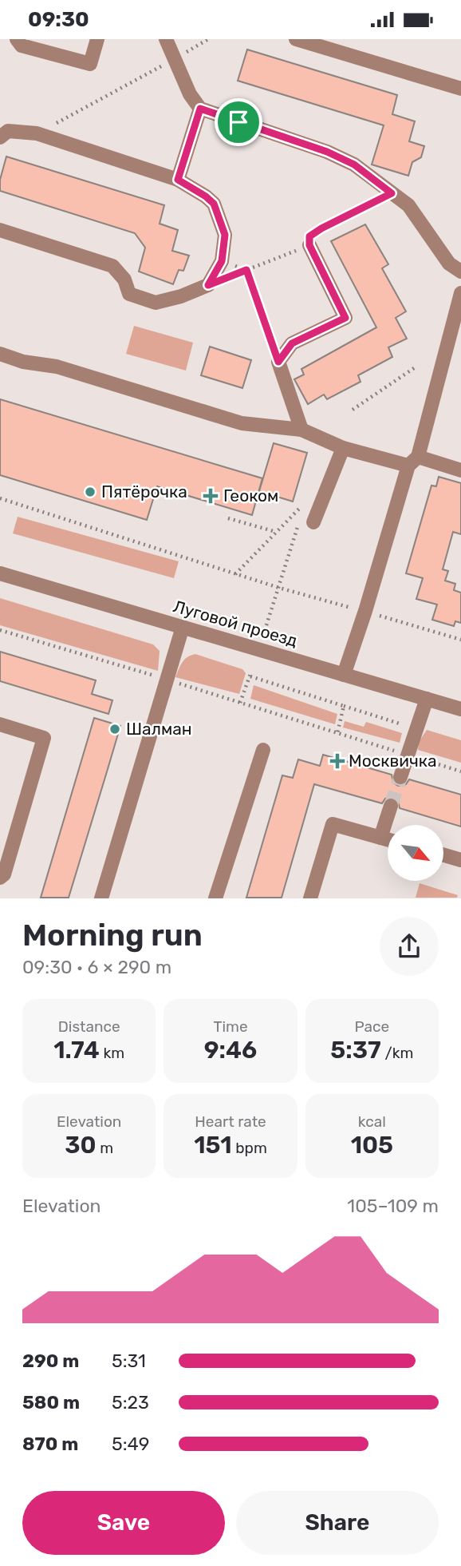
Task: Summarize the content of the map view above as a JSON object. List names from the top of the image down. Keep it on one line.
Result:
{"streets":{"street":["Луговой проезд"]},"places":{"other":["Пятёрочка","Шалман"],"health":["Геоком","Москвичка"]},"north":"bottom right","page":{"status":"09:30","heading":["Morning run","09:30 · 6 × 290 m"],"stats":[["Distance","1.74 km"],["Time","9:46"],["Pace","5:37 /km"],["Elevation","30 m"],["Heart rate","151 bpm"],["kcal","105"]],"chart":["Elevation","105–109 m"],"list":[{"name":"290 m","note":"5:31"},{"name":"580 m","note":"5:23"},{"name":"870 m","note":"5:49"}],"buttons":["Save","Share"]}}
